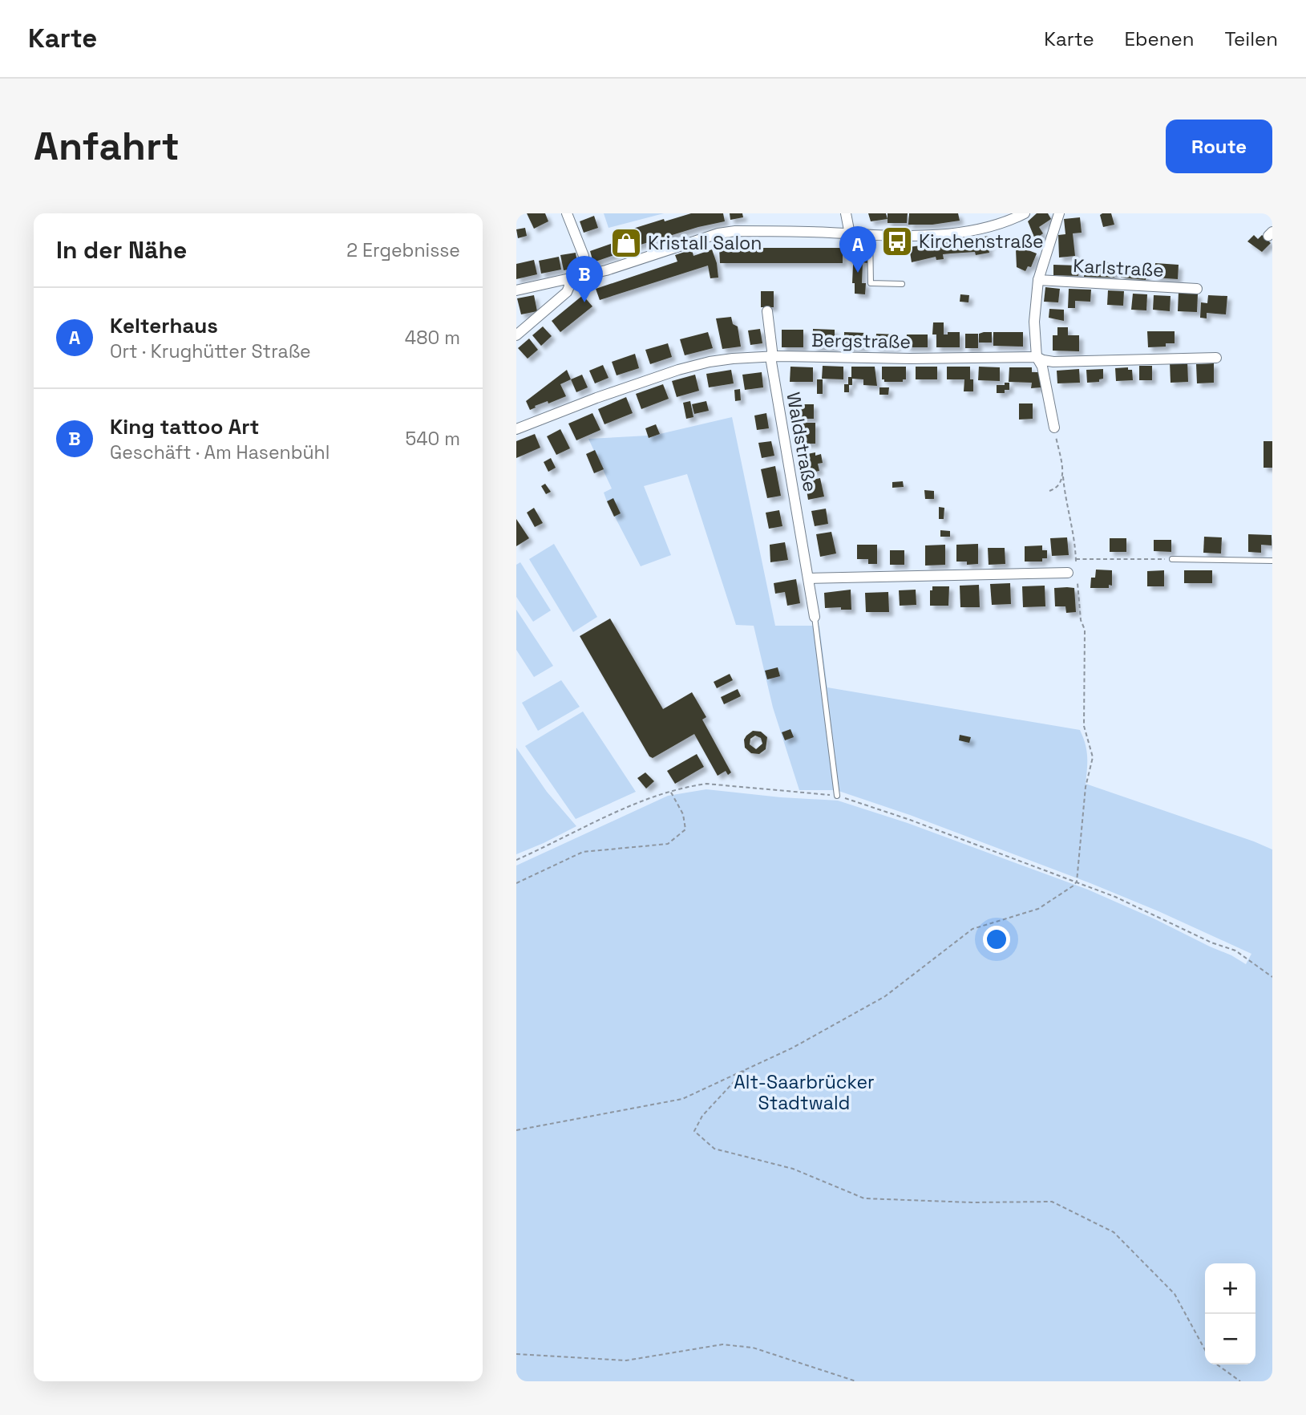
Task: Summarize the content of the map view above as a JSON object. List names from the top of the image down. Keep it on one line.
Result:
{"streets":{"street":["Karlstraße","Bergstraße","Waldstraße"]},"crossings":[["Bergstraße","Waldstraße"]],"parks":["Alt-Saarbrücker Stadtwald"],"places":{"bus stop":["Kirchenstraße"],"shop":["Kristall Salon"]},"page":{"header":"Karte","nav":["Karte","Ebenen","Teilen"],"buttons":"Route","title":"Anfahrt","heading":["In der Nähe","2 Ergebnisse"],"pins":["A","B"],"list":[{"mark":"A","name":"Kelterhaus","note":"Ort · Krughütter Straße","value":"480 m"},{"mark":"B","name":"King tattoo Art","note":"Geschäft · Am Hasenbühl","value":"540 m"}],"map_buttons":["+","−"]}}
